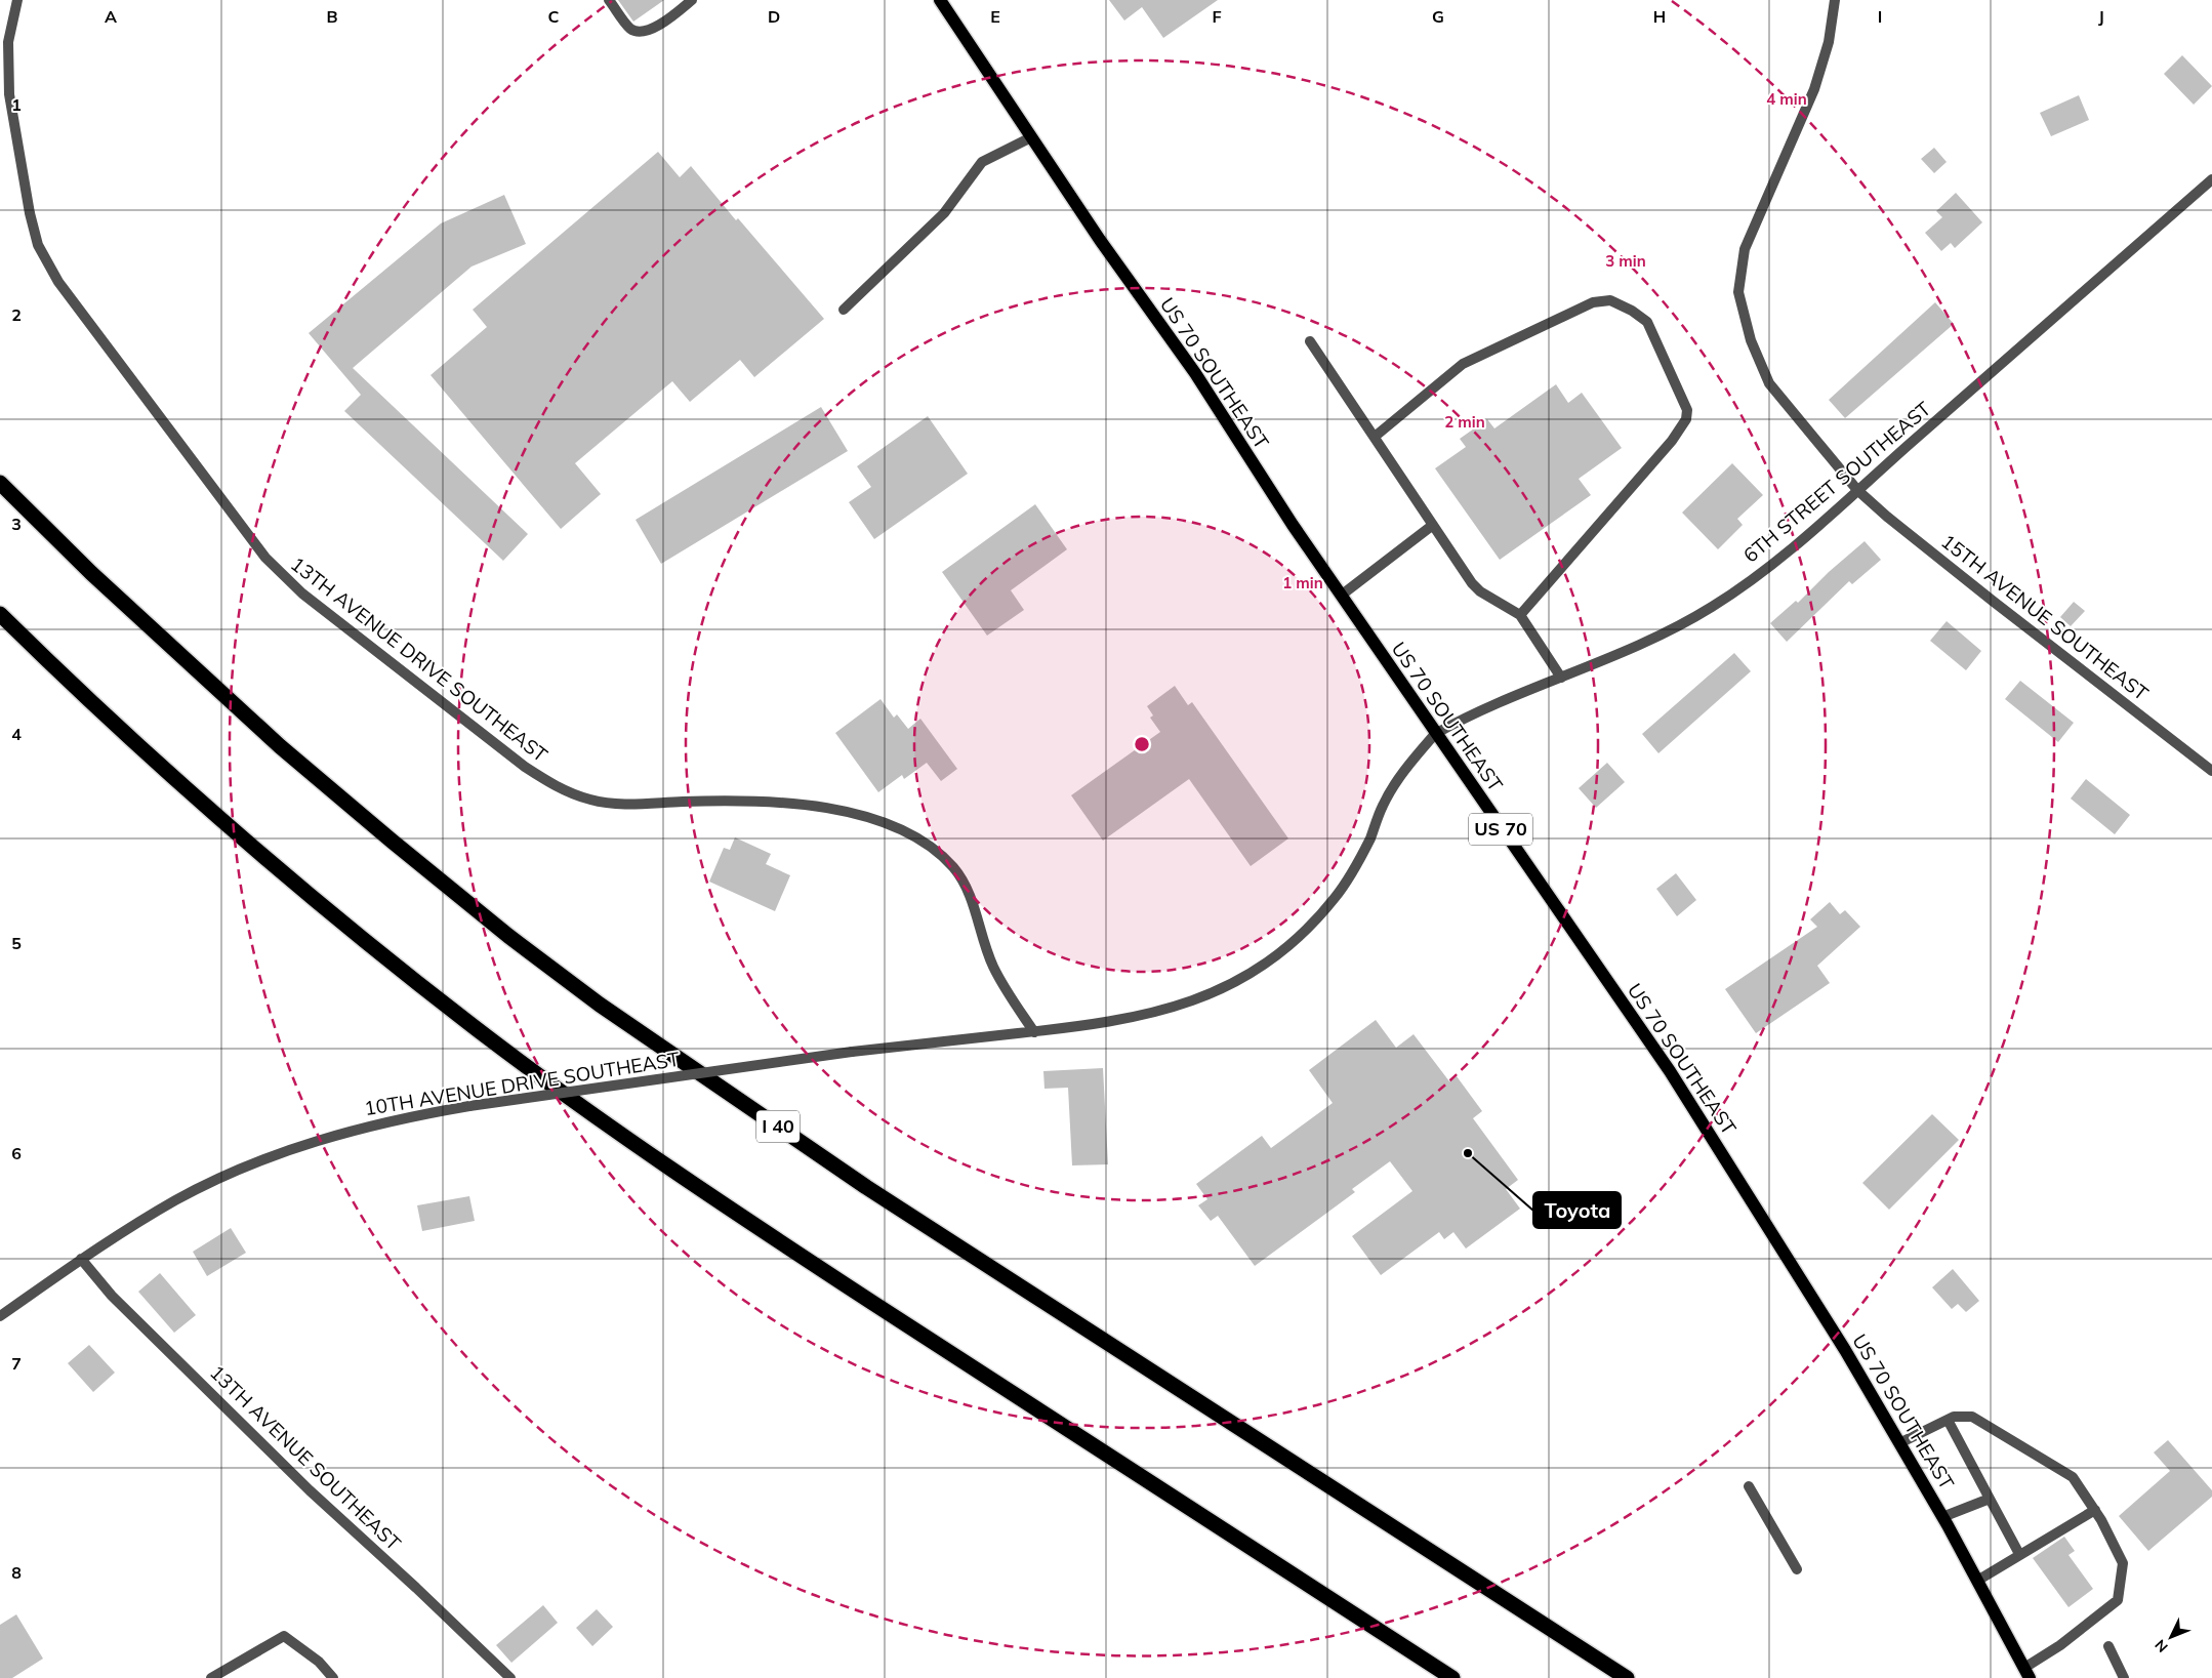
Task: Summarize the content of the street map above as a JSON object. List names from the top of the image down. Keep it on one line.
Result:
{"streets":{"highway":["I 40"],"main road":["US 70 SOUTHEAST","US 70"],"street":["6TH STREET SOUTHEAST","15TH AVENUE SOUTHEAST","13TH AVENUE DRIVE SOUTHEAST","10TH AVENUE DRIVE SOUTHEAST","13TH AVENUE SOUTHEAST"]},"crossings":[["US 70 SOUTHEAST","6TH STREET SOUTHEAST"],["US 70 SOUTHEAST","10TH AVENUE DRIVE SOUTHEAST"],["6TH STREET SOUTHEAST","15TH AVENUE SOUTHEAST"],["6TH STREET SOUTHEAST","10TH AVENUE DRIVE SOUTHEAST"],["13TH AVENUE DRIVE SOUTHEAST","10TH AVENUE DRIVE SOUTHEAST"],["10TH AVENUE DRIVE SOUTHEAST","13TH AVENUE SOUTHEAST"]],"places":["Toyota"],"north":"bottom left","grid":{"columns":["A","B","C","D","E","F","G","H","I","J"],"rows":["1","2","3","4","5","6","7","8"]},"rings":["4 min","3 min","2 min","1 min"]}
